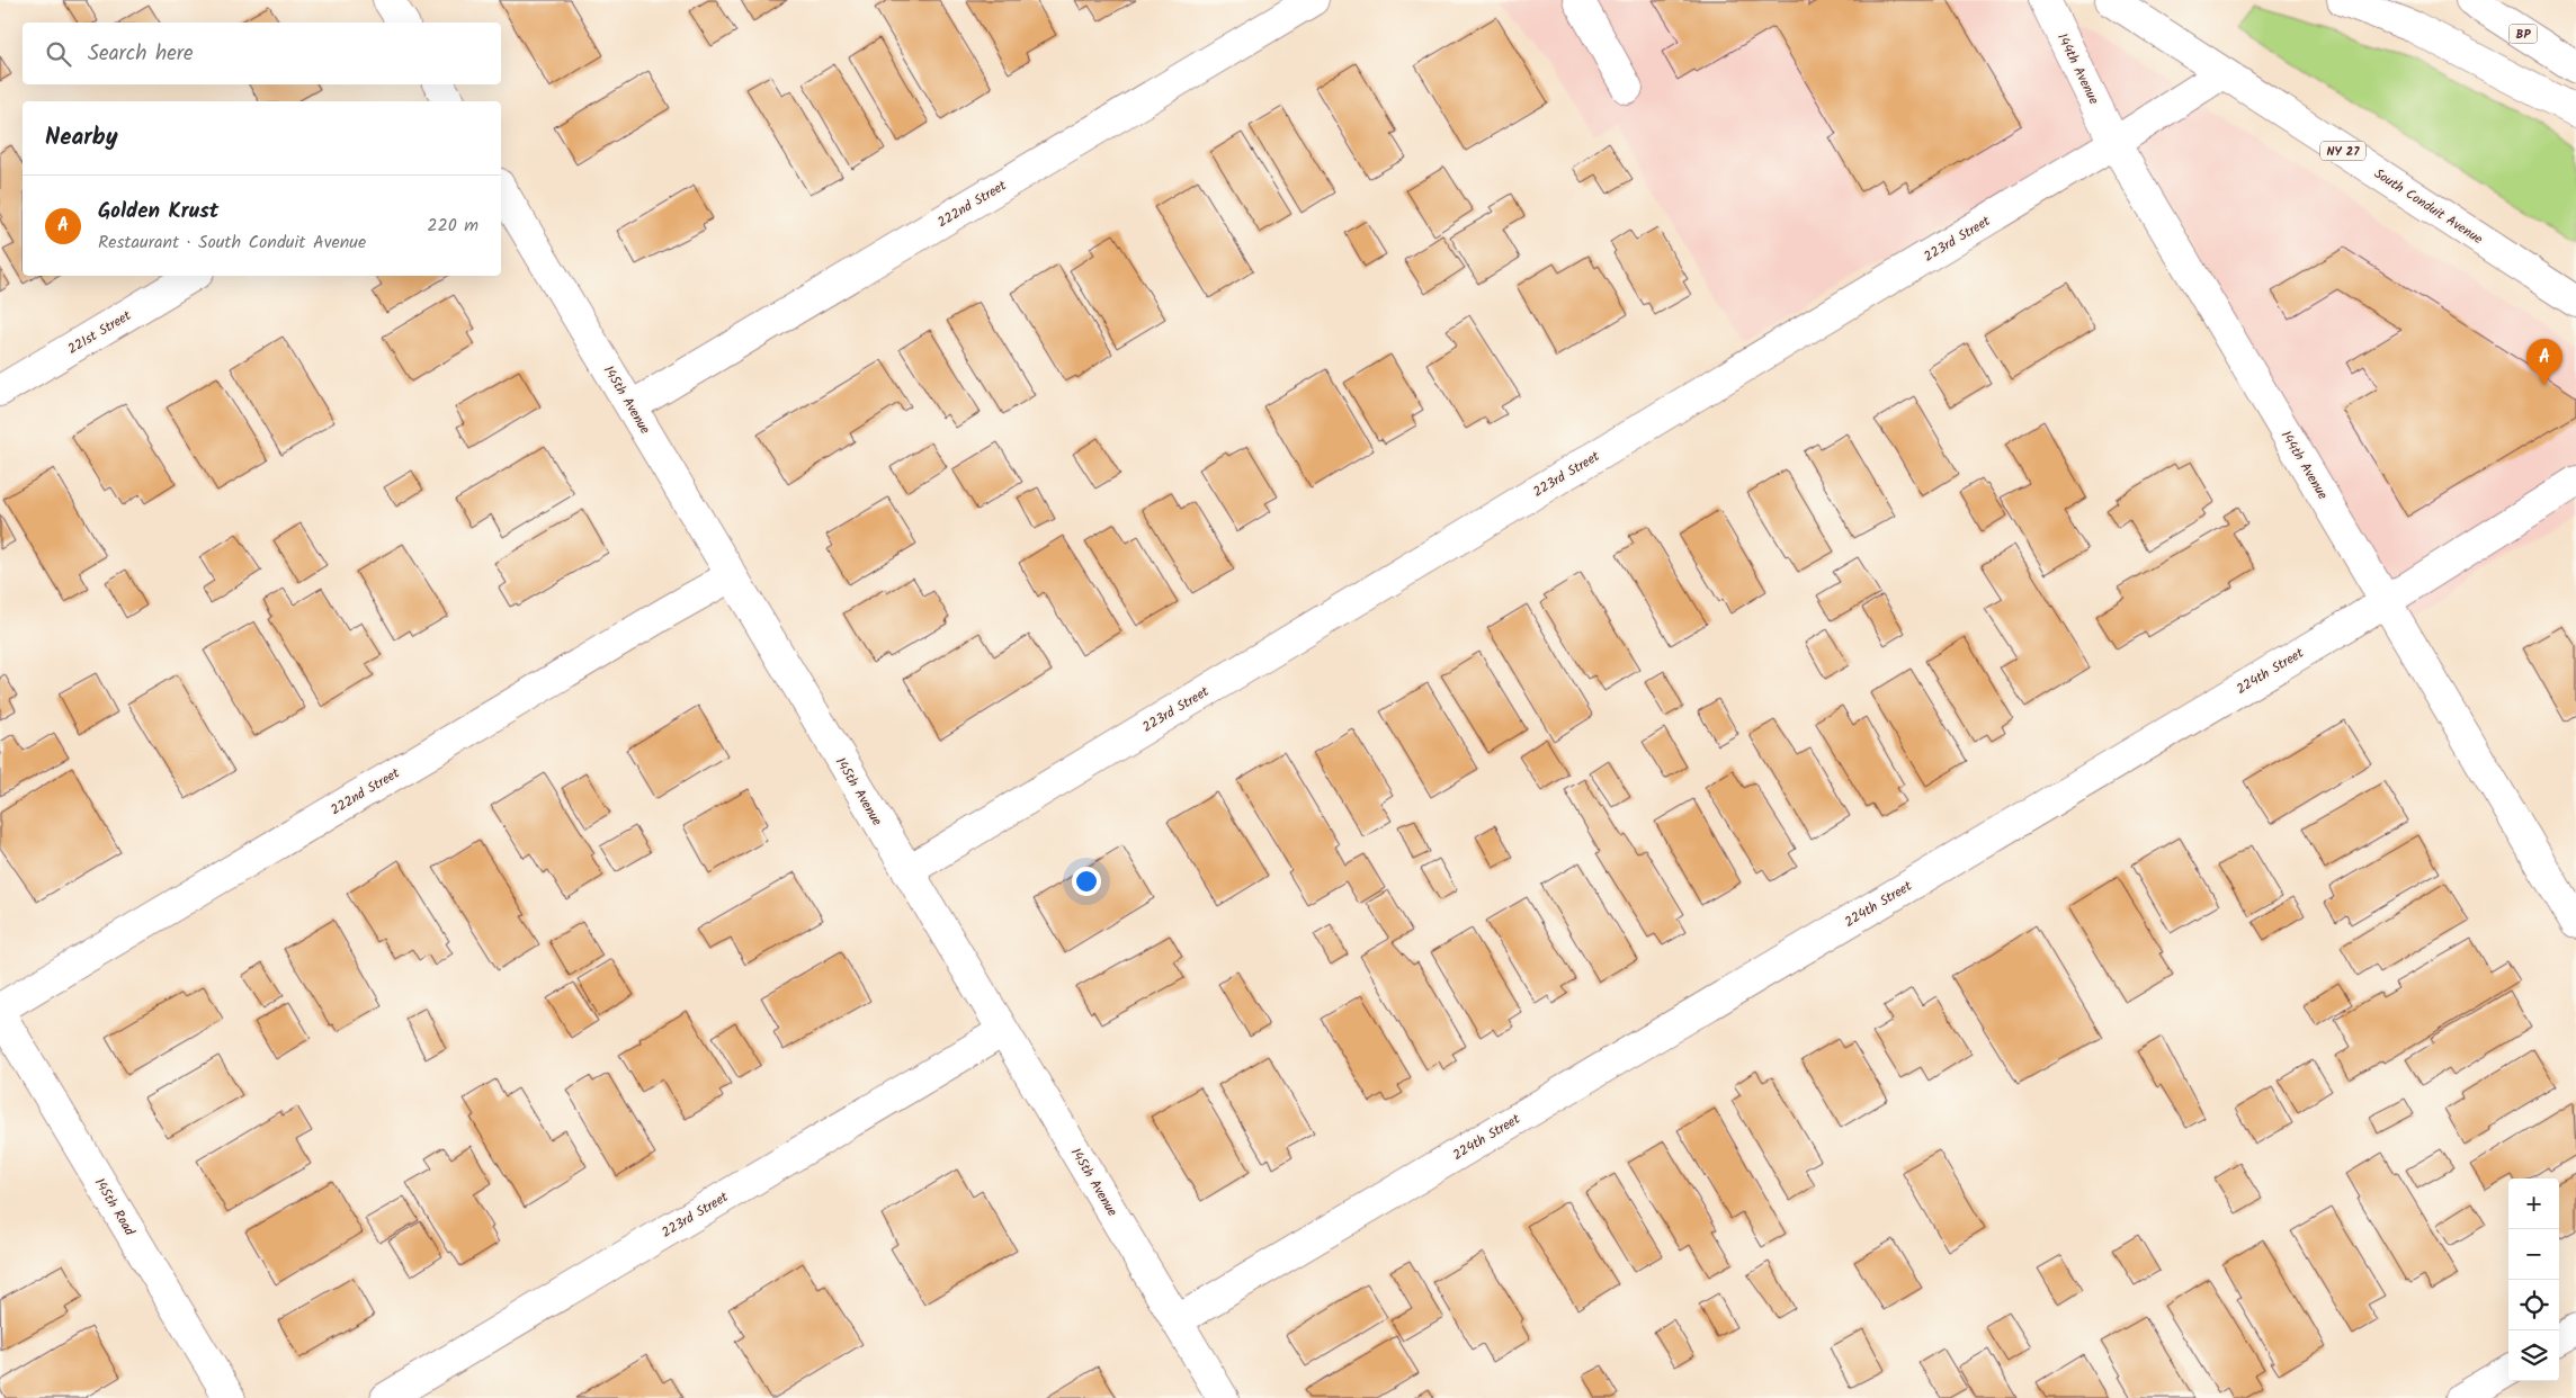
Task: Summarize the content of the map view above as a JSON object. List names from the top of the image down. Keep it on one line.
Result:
{"streets":{"main road":["BP","144th Avenue","NY 27","222nd Street","South Conduit Avenue","223rd Street","221st Street","145th Avenue","224th Street","145th Road"]},"crossings":[["144th Avenue","223rd Street"],["144th Avenue","224th Street"],["222nd Street","145th Avenue"],["South Conduit Avenue","223rd Street"],["223rd Street","145th Avenue"],["145th Avenue","224th Street"]],"page":{"search":"Search here","heading":"Nearby","list":[{"mark":"A","name":"Golden Krust","note":"Restaurant · South Conduit Avenue","value":"220 m"}],"pins":"A","map_buttons":["+","−"]}}
